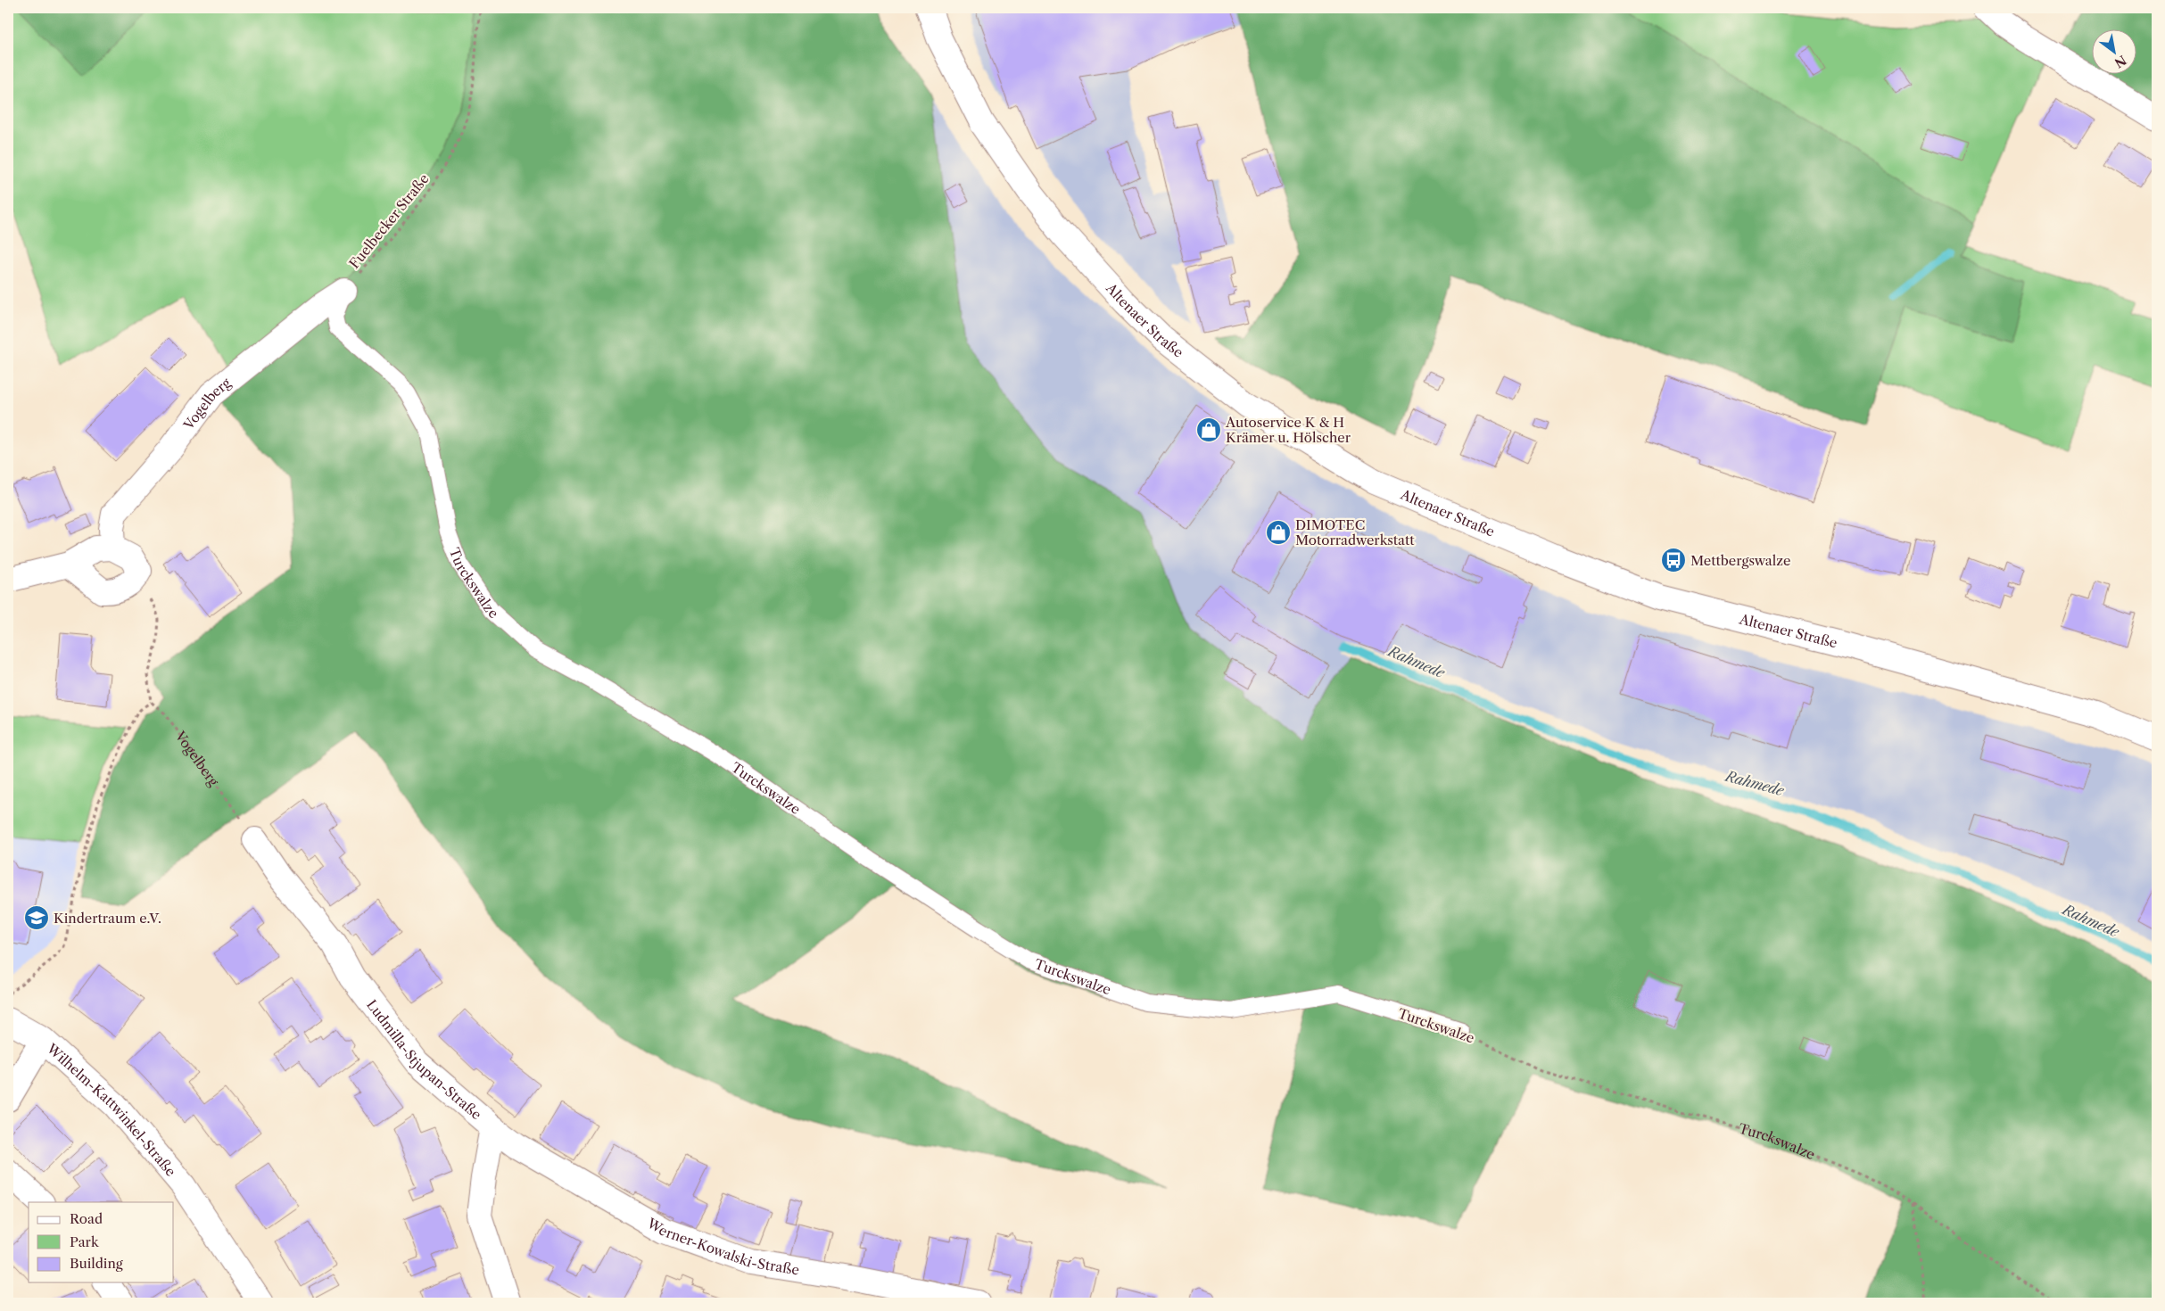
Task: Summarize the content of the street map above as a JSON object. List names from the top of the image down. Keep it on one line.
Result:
{"streets":{"street":["Altenaer Straße","Vogelberg","Ludmilla-Stjupan-Straße","Wilhelm-Kattwinkel-Straße","Werner-Kowalski-Straße"],"lane":["Turckswalze"],"path":["Fuelbecker Straße"]},"crossings":[["Fuelbecker Straße","Vogelberg"],["Fuelbecker Straße","Turckswalze"],["Vogelberg","Turckswalze"],["Vogelberg","Ludmilla-Stjupan-Straße"],["Ludmilla-Stjupan-Straße","Werner-Kowalski-Straße"]],"water":["Rahmede"],"places":{"shop":["Autoservice K & H Krämer u. Hölscher","DIMOTEC Motorradwerkstatt"],"bus stop":["Mettbergswalze"],"school or university":["Kindertraum e.V."]},"legend":["Road","Park","Building"],"north":"bottom right"}
